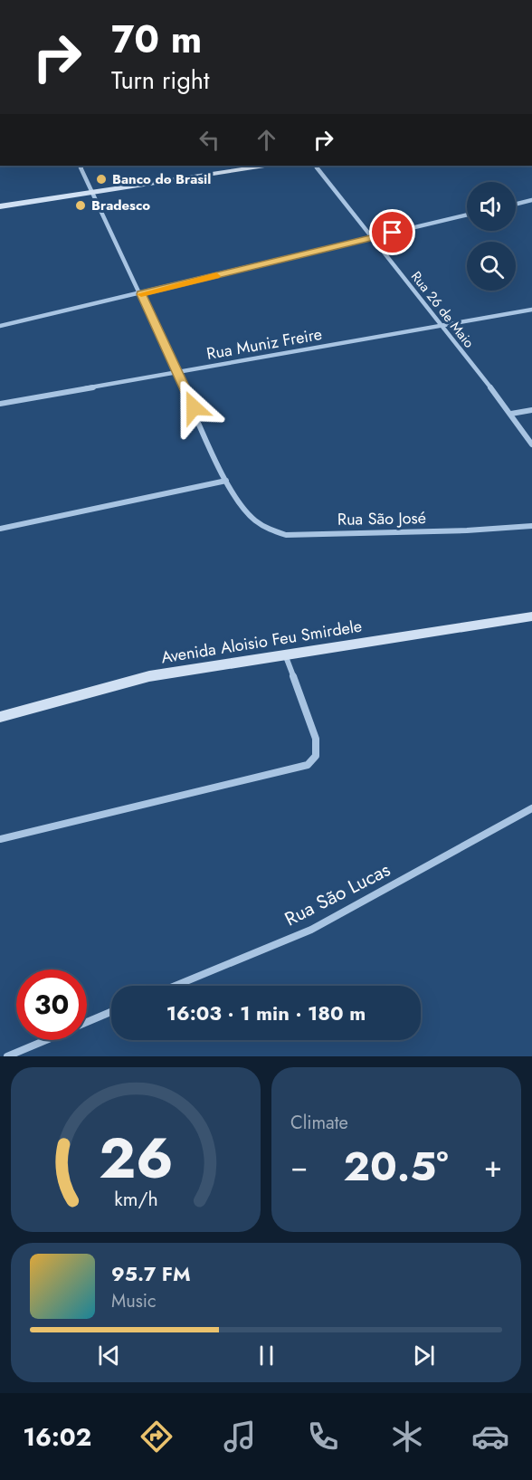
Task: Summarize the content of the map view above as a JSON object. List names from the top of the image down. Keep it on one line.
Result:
{"streets":{"street":["Rua 26 de Maio","Rua Muniz Freire","Rua São José","Avenida Aloisio Feu Smirdele","Rua São Lucas"]},"crossings":[["Rua 26 de Maio","Rua Muniz Freire"],["Rua Muniz Freire","Rua São José"]],"places":["Banco do Brasil","Bradesco"],"page":{"turn":["70 m","Turn right"],"limit":"30","trip":"16:03 · 1 min · 180 m","tile":"Climate","heat":["−","20.5°","+"],"song":["95.7 FM","Music"],"tabs":"16:02","gauge":["26","km/h"]}}
